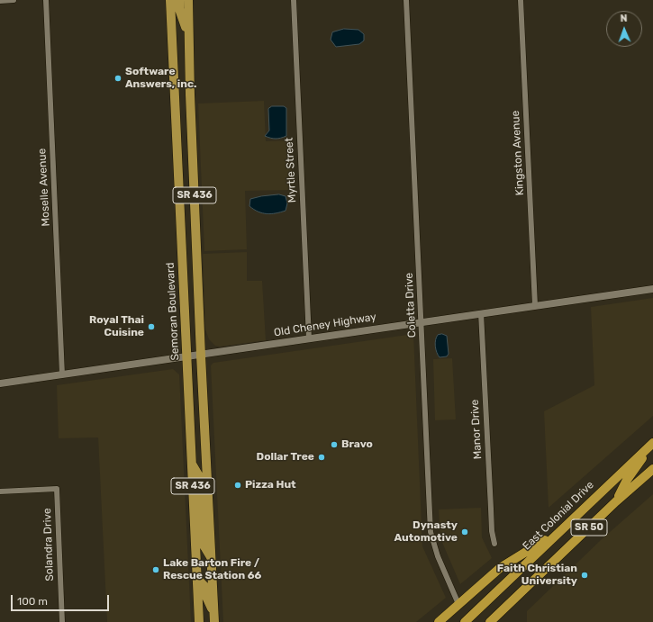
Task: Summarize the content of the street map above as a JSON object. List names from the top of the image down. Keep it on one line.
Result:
{"streets":{"highway":["East Colonial Drive","SR 50"],"main road":["SR 436","Semoran Boulevard"],"street":["Kingston Avenue","Myrtle Street","Moselle Avenue","Coletta Drive","Old Cheney Highway","Manor Drive","Solandra Drive"]},"crossings":[["Kingston Avenue","Old Cheney Highway"],["Myrtle Street","Old Cheney Highway"],["Moselle Avenue","Old Cheney Highway"],["SR 436","Old Cheney Highway"],["Coletta Drive","Old Cheney Highway"],["Semoran Boulevard","Old Cheney Highway"],["Old Cheney Highway","Manor Drive"]],"places":["Software Answers, inc.","Royal Thai Cuisine","Bravo","Dollar Tree","Pizza Hut","Dynasty Automotive","Lake Barton Fire / Rescue Station 66","Faith Christian University"],"scale_bar":"100 m","north":"top"}
